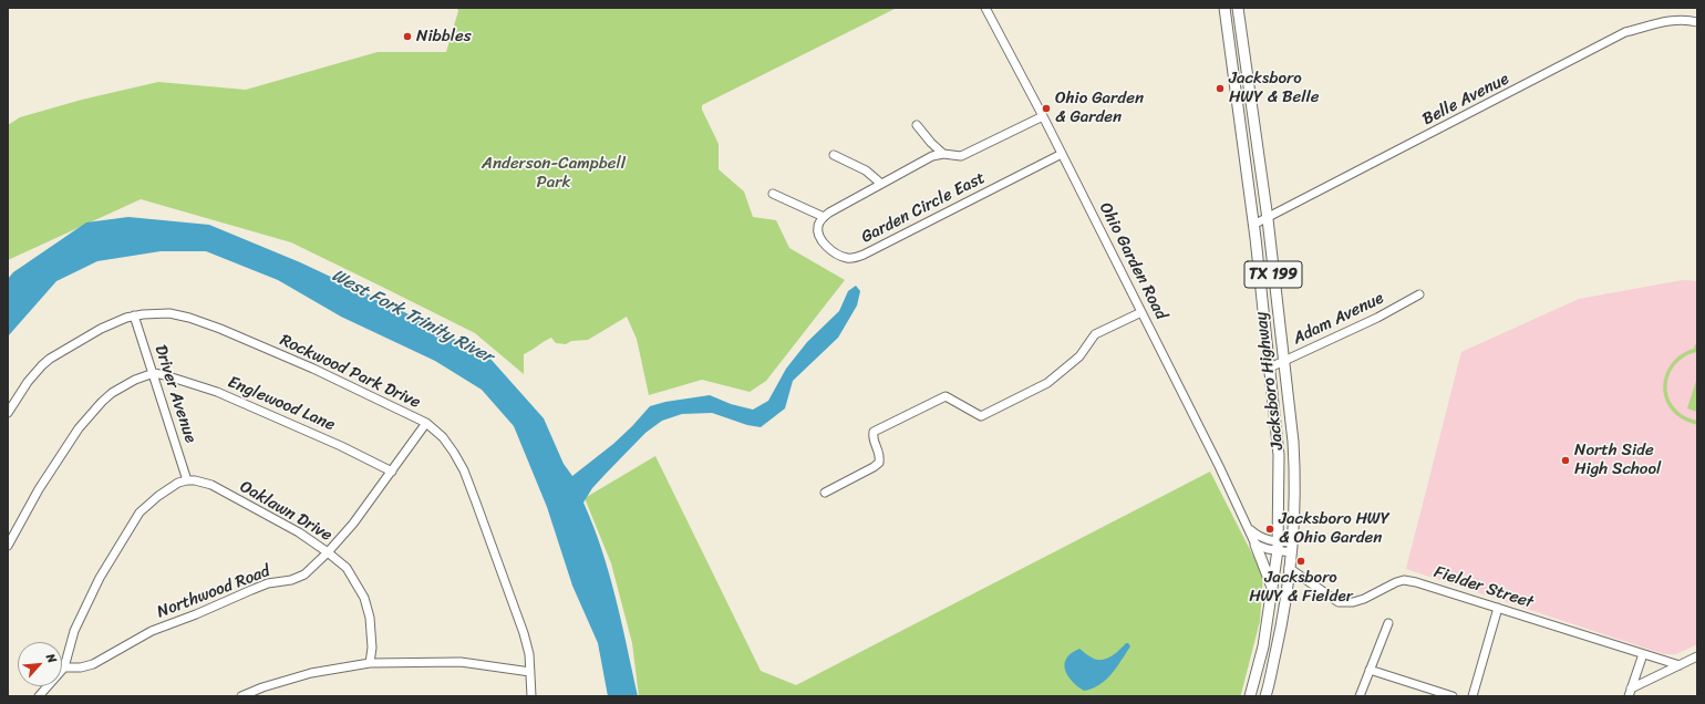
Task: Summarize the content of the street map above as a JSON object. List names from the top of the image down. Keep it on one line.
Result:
{"streets":{"main road":["TX 199","Jacksboro Highway"],"street":["Belle Avenue","Garden Circle East","Ohio Garden Road","Adam Avenue","Rockwood Park Drive","Driver Avenue","Englewood Lane","Oaklawn Drive","Fielder Street","Northwood Road"]},"crossings":[["Belle Avenue","Jacksboro Highway"],["Garden Circle East","Ohio Garden Road"],["Adam Avenue","Jacksboro Highway"],["Rockwood Park Drive","Driver Avenue"],["Rockwood Park Drive","Northwood Road"],["Jacksboro Highway","Fielder Street"],["Driver Avenue","Englewood Lane"],["Driver Avenue","Oaklawn Drive"],["Englewood Lane","Northwood Road"],["Oaklawn Drive","Northwood Road"]],"water":["West Fork Trinity River"],"parks":["Anderson-Campbell Park"],"places":["Nibbles","Jacksboro HWY & Belle","Ohio Garden & Garden","North Side High School","Jacksboro HWY & Ohio Garden","Jacksboro HWY & Fielder"],"north":"top right"}
